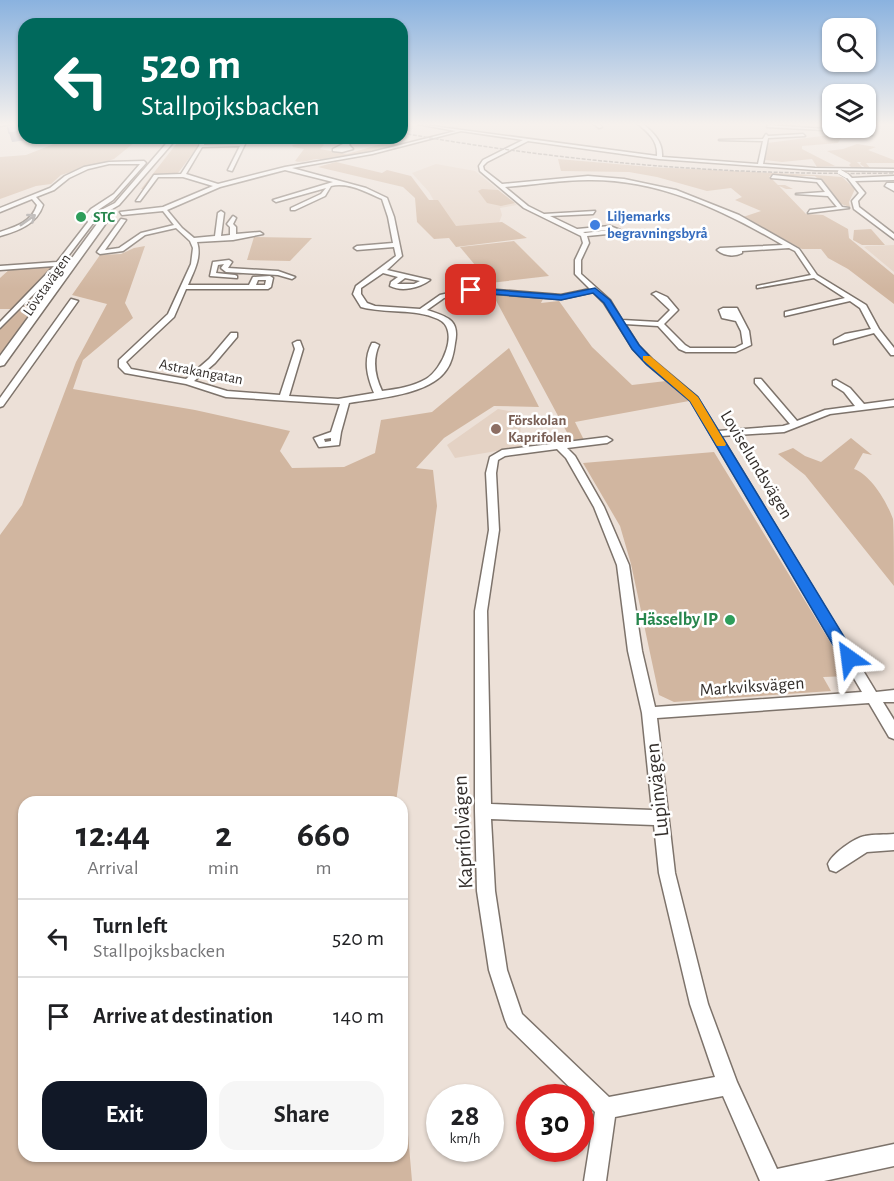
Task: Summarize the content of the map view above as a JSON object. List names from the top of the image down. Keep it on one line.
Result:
{"streets":{"street":["Lövstavägen","Astrakangatan","Loviselundsvägen","Markviksvägen","Lupinvägen","Kaprifolvägen"]},"crossings":[["Loviselundsvägen","Markviksvägen"],["Markviksvägen","Lupinvägen"],["Lupinvägen","Kaprifolvägen"]],"places":["STC","Liljemarks begravningsbyrå","Förskolan Kaprifolen","Hässelby IP"],"page":{"turn":["520 m","Stallpojksbacken"],"eta":["12:44","Arrival","2","min","660","m"],"list":[{"name":"Turn left","note":"Stallpojksbacken","value":"520 m"},{"name":"Arrive at destination","value":"140 m"}],"buttons":["Exit","Share"],"speed":"28 km/h","limit":"30"}}
